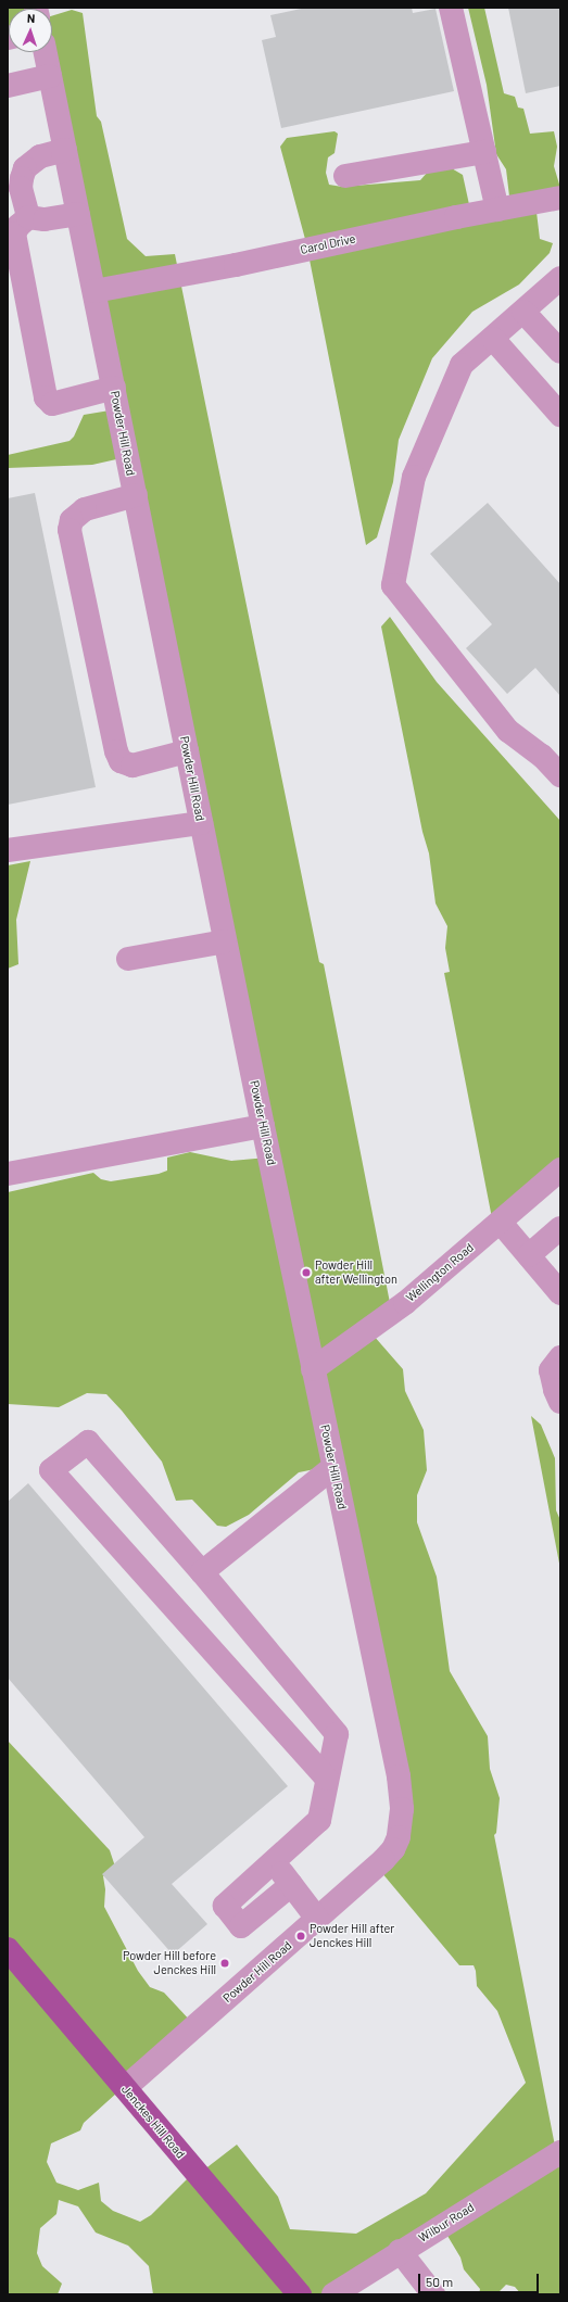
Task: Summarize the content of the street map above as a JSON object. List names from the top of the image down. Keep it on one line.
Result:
{"streets":{"main road":["Jenckes Hill Road"],"street":["Carol Drive","Powder Hill Road","Wellington Road","Wilbur Road"]},"crossings":[["Carol Drive","Powder Hill Road"],["Powder Hill Road","Wellington Road"],["Powder Hill Road","Jenckes Hill Road"]],"places":["Powder Hill after Wellington","Powder Hill after Jenckes Hill","Powder Hill before Jenckes Hill"],"scale_bar":"50 m","north":"top"}
